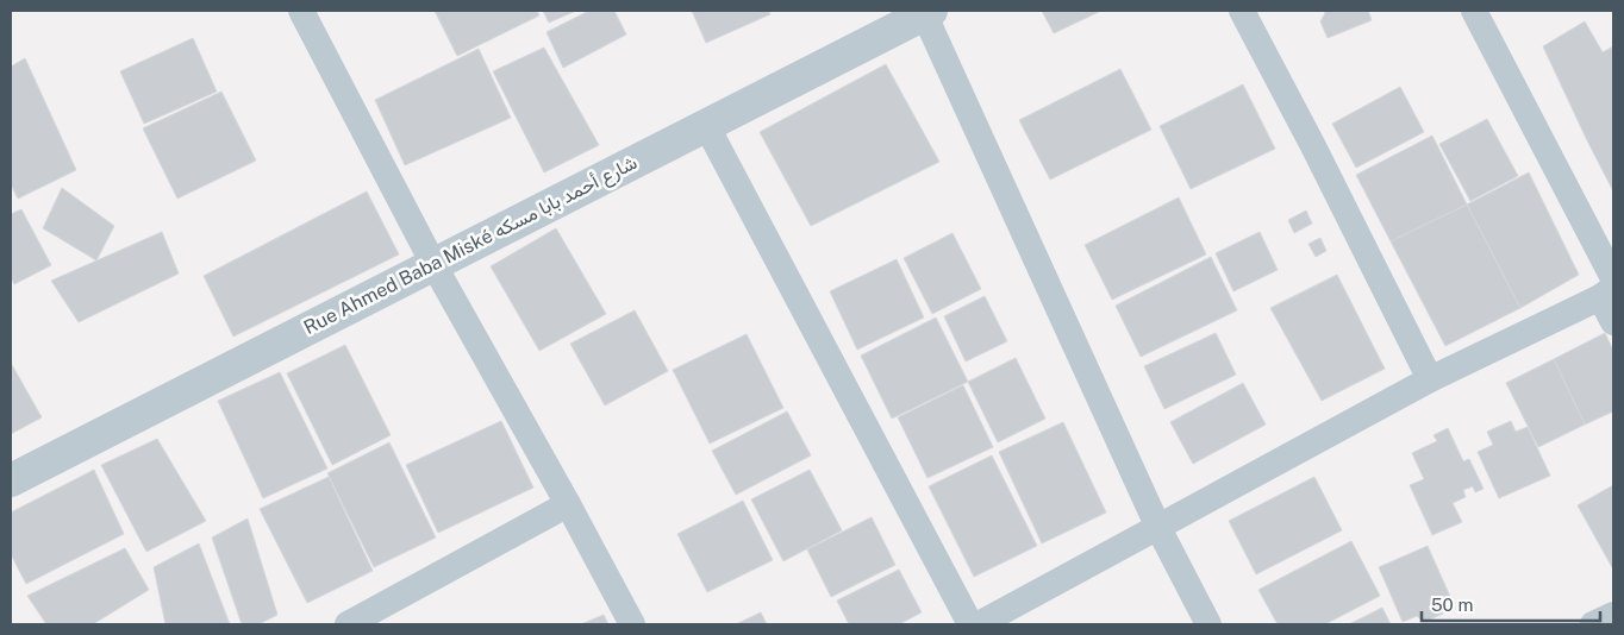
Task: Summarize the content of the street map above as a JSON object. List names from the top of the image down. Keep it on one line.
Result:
{"streets":{"street":["Rue Ahmed Baba Miské شارع أحمد بابا مسكه"]},"scale_bar":"50 m"}
